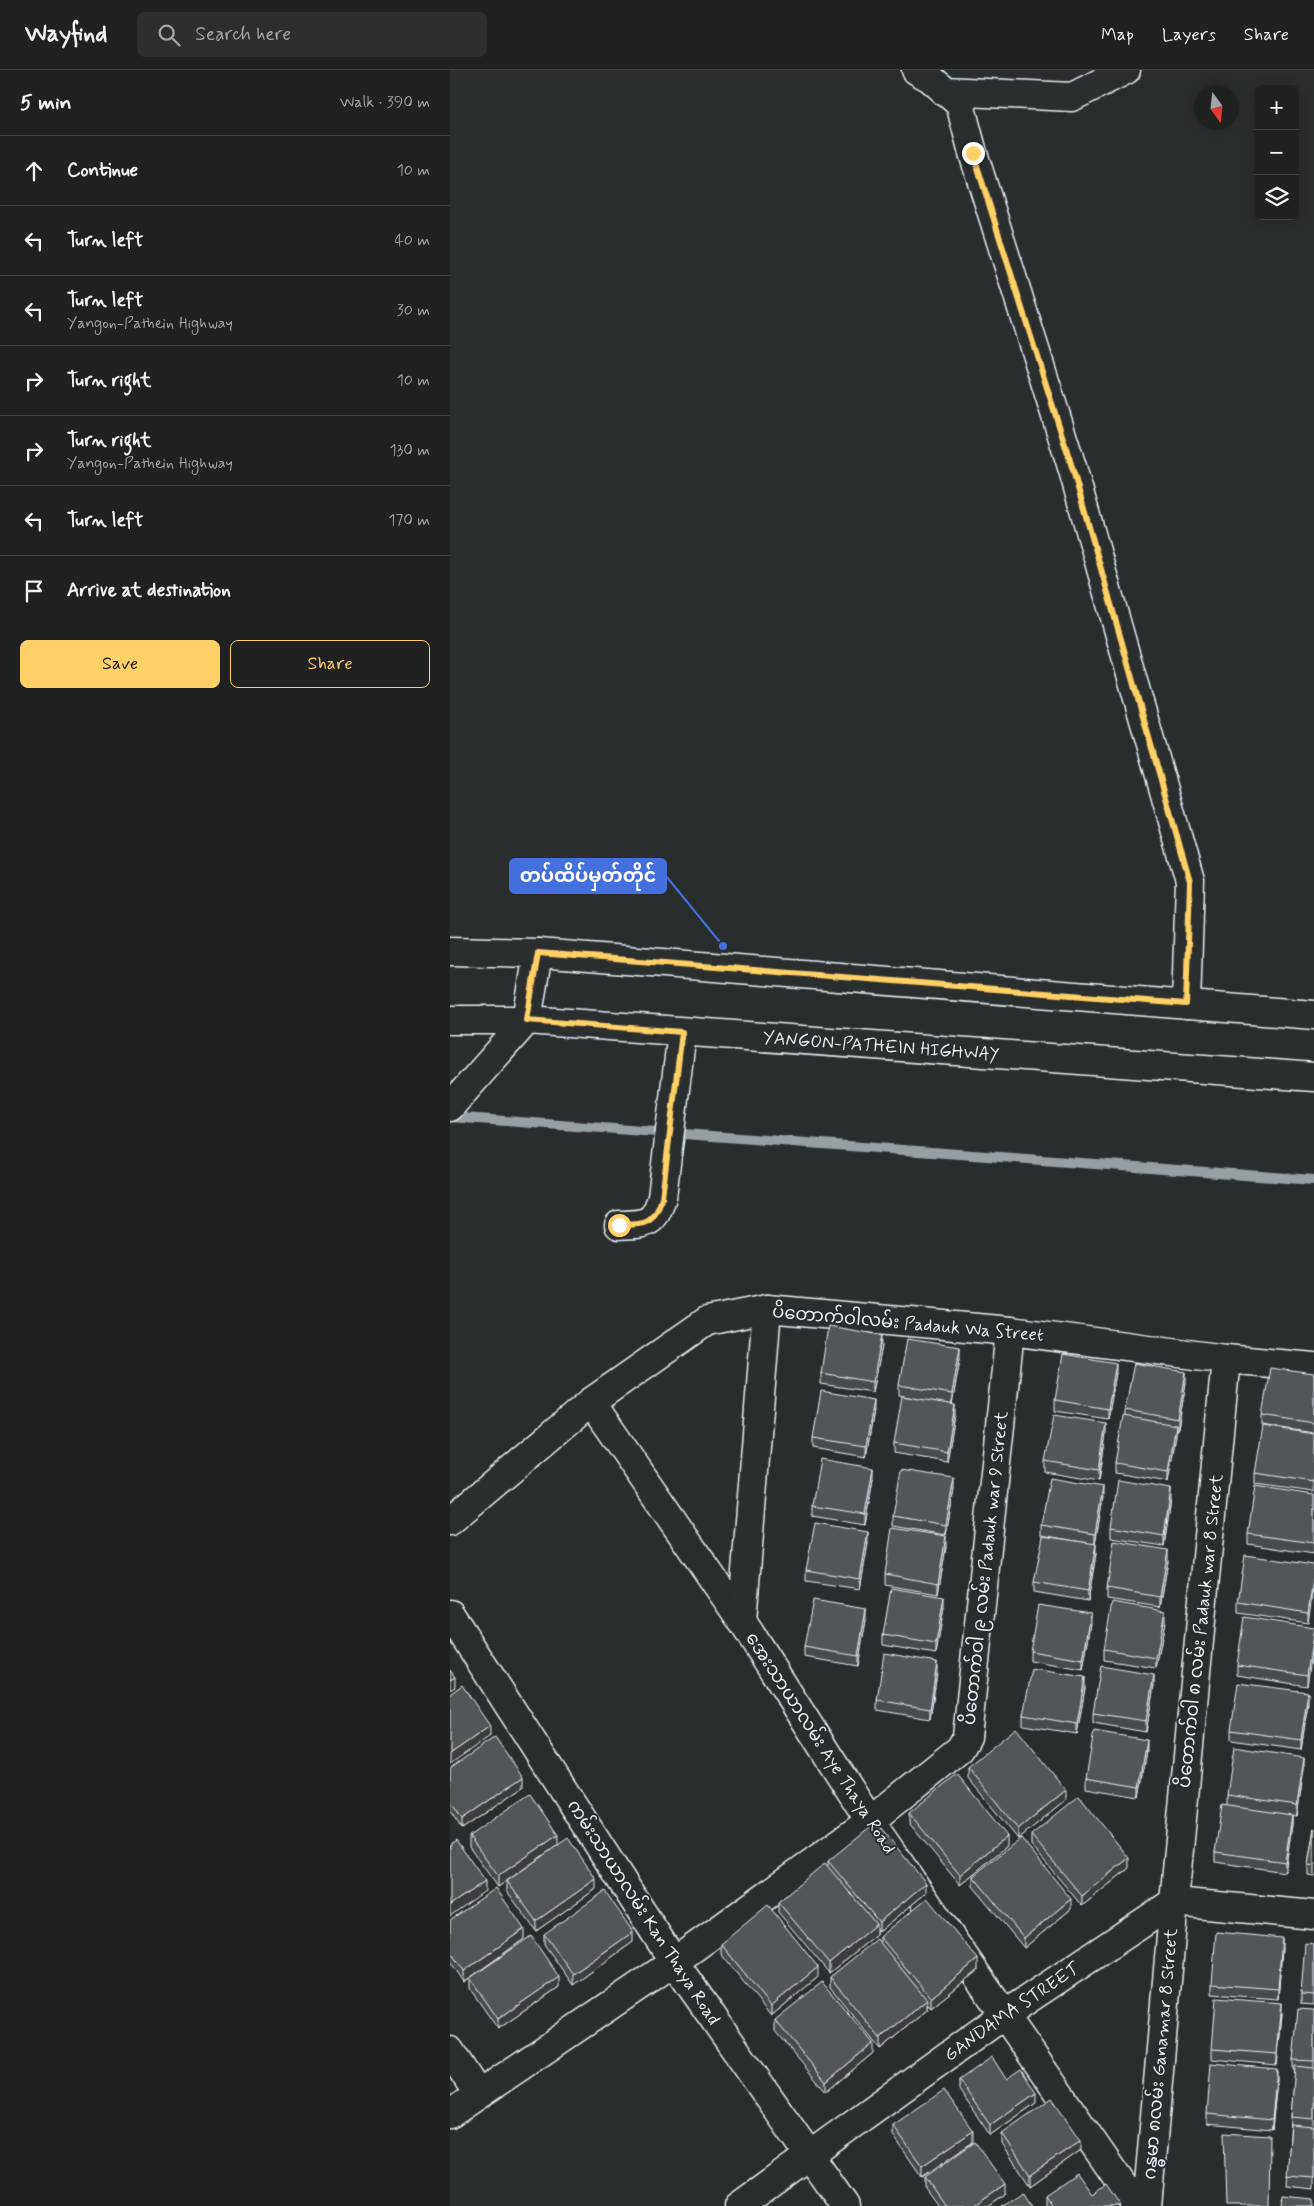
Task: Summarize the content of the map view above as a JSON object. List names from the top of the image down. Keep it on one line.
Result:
{"streets":{"street":["YANGON-PATHEIN HIGHWAY","ပိတောက်ဝါလမ်း Padauk Wa Street","ပိတောက်ဝါ ၉ လမ်း Padauk war 9 Street","ပိတောက်ဝါ ၈ လမ်း Padauk war 8 Street","အေးသာယာလမ်း Aye Thaya Road","ကမ်းသာယာလမ်း Kan Thaya Road","GANDAMA STREET","ဂန္ဓမာ ၈လမ်း Ganamar 8 Street"]},"crossings":[["ပိတောက်ဝါလမ်း Padauk Wa Street","ပိတောက်ဝါ ၉ လမ်း Padauk war 9 Street"],["ပိတောက်ဝါလမ်း Padauk Wa Street","ပိတောက်ဝါ ၈ လမ်း Padauk war 8 Street"],["ပိတောက်ဝါလမ်း Padauk Wa Street","အေးသာယာလမ်း Aye Thaya Road"],["ပိတောက်ဝါ ၉ လမ်း Padauk war 9 Street","အေးသာယာလမ်း Aye Thaya Road"],["ပိတောက်ဝါ ၉ လမ်း Padauk war 9 Street","ကမ်းသာယာလမ်း Kan Thaya Road"],["ပိတောက်ဝါ ၈ လမ်း Padauk war 8 Street","GANDAMA STREET"],["ပိတောက်ဝါ ၈ လမ်း Padauk war 8 Street","ဂန္ဓမာ ၈လမ်း Ganamar 8 Street"],["အေးသာယာလမ်း Aye Thaya Road","GANDAMA STREET"],["ကမ်းသာယာလမ်း Kan Thaya Road","GANDAMA STREET"],["GANDAMA STREET","ဂန္ဓမာ ၈လမ်း Ganamar 8 Street"]],"places":["တပ်ထိပ်မှတ်တိုင်"],"north":"bottom","page":{"header":"Wayfind","search":"Search here","nav":["Map","Layers","Share"],"heading":["5 min","Walk · 390 m"],"map_buttons":["+","−"],"list":[["Continue","10 m"],["Turn left","40 m"],["Turn left","Yangon-Pathein Highway","30 m"],["Turn right","10 m"],["Turn right","Yangon-Pathein Highway","130 m"],["Turn left","170 m"],"Arrive at destination"],"buttons":["Save","Share"]}}
